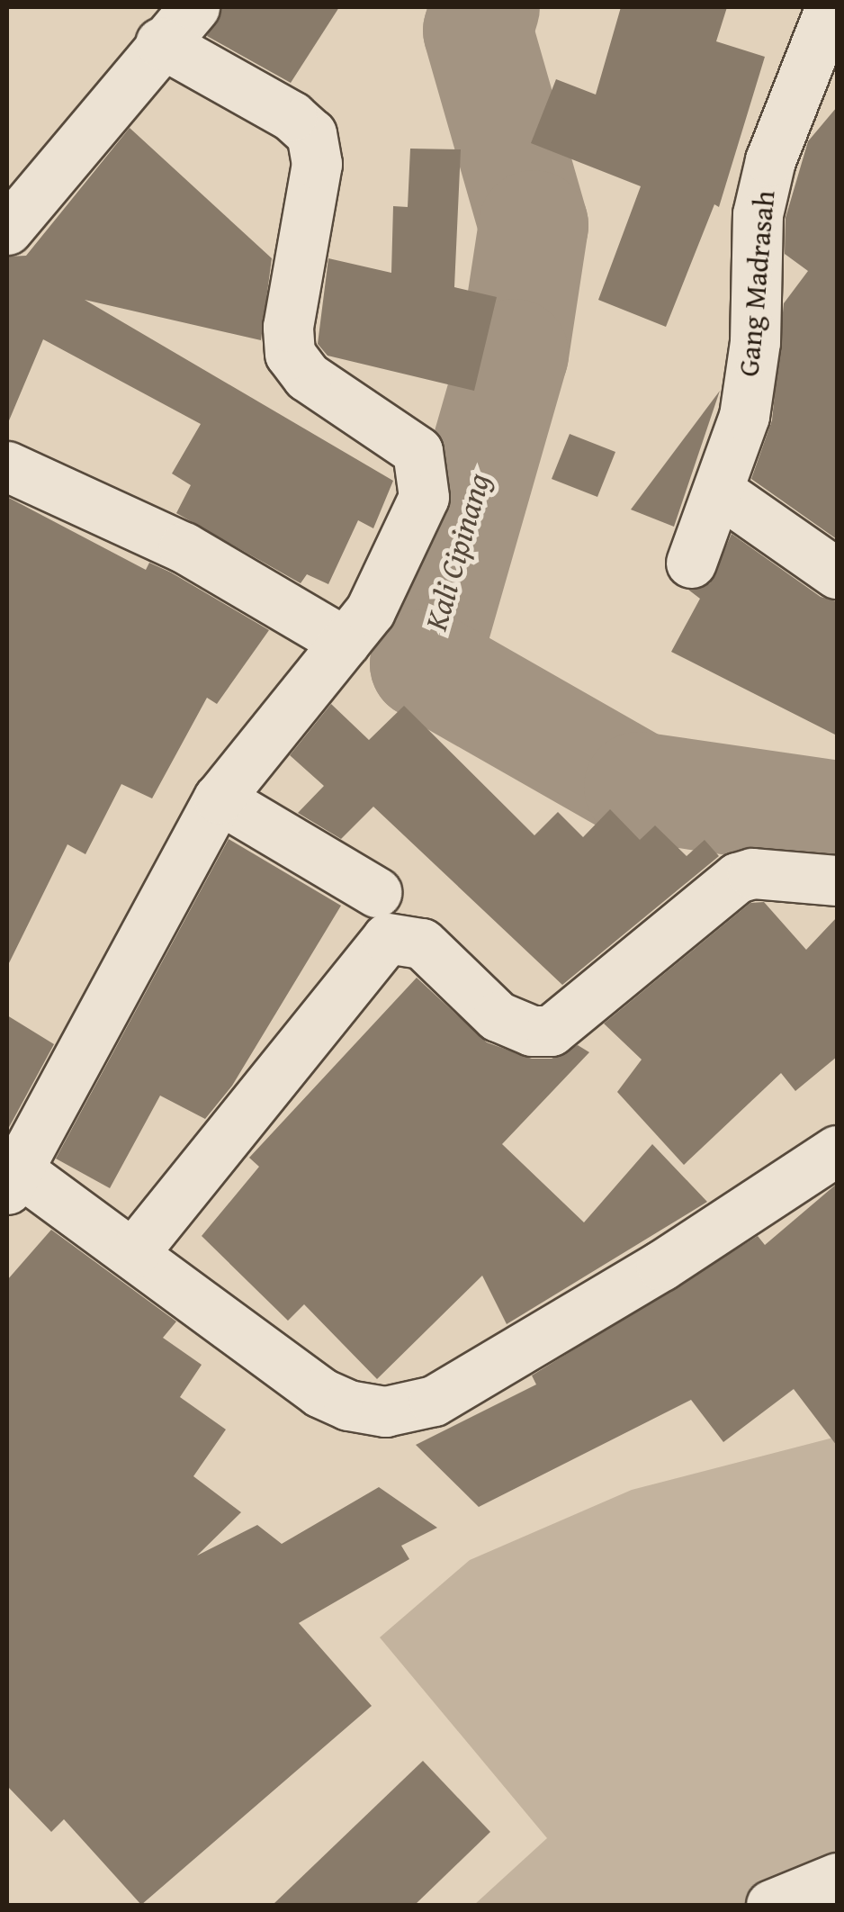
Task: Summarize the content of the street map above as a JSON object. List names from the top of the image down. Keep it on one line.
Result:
{"streets":{"street":["Gang Madrasah"]},"water":["Kali Cipinang"]}
